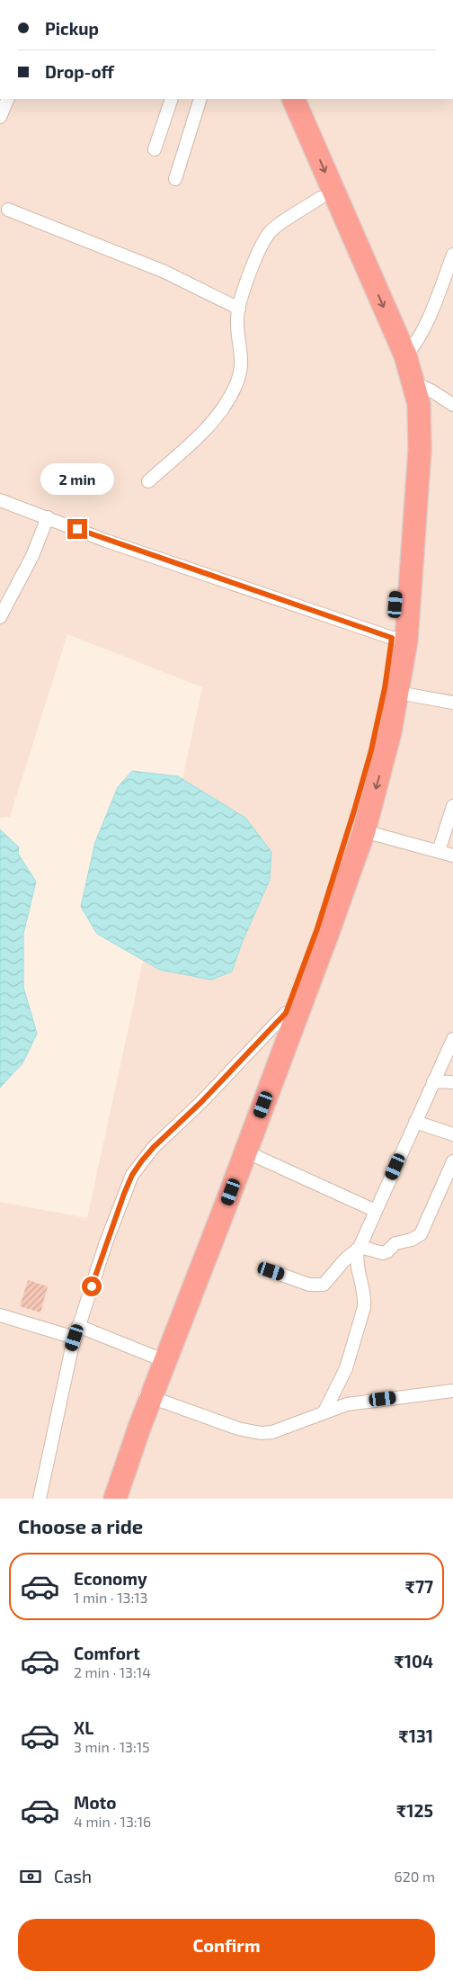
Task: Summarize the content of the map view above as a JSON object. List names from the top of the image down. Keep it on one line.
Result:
{"page":{"banner":["Pickup","Drop-off"],"bubble":"2 min","heading":"Choose a ride","list":[{"name":"Economy","note":"1 min · 13:13","value":"₹77"},{"name":"Comfort","note":"2 min · 13:14","value":"₹104"},{"name":"XL","note":"3 min · 13:15","value":"₹131"},{"name":"Moto","note":"4 min · 13:16","value":"₹125"}],"pay":["Cash","620 m"],"buttons":"Confirm"}}
